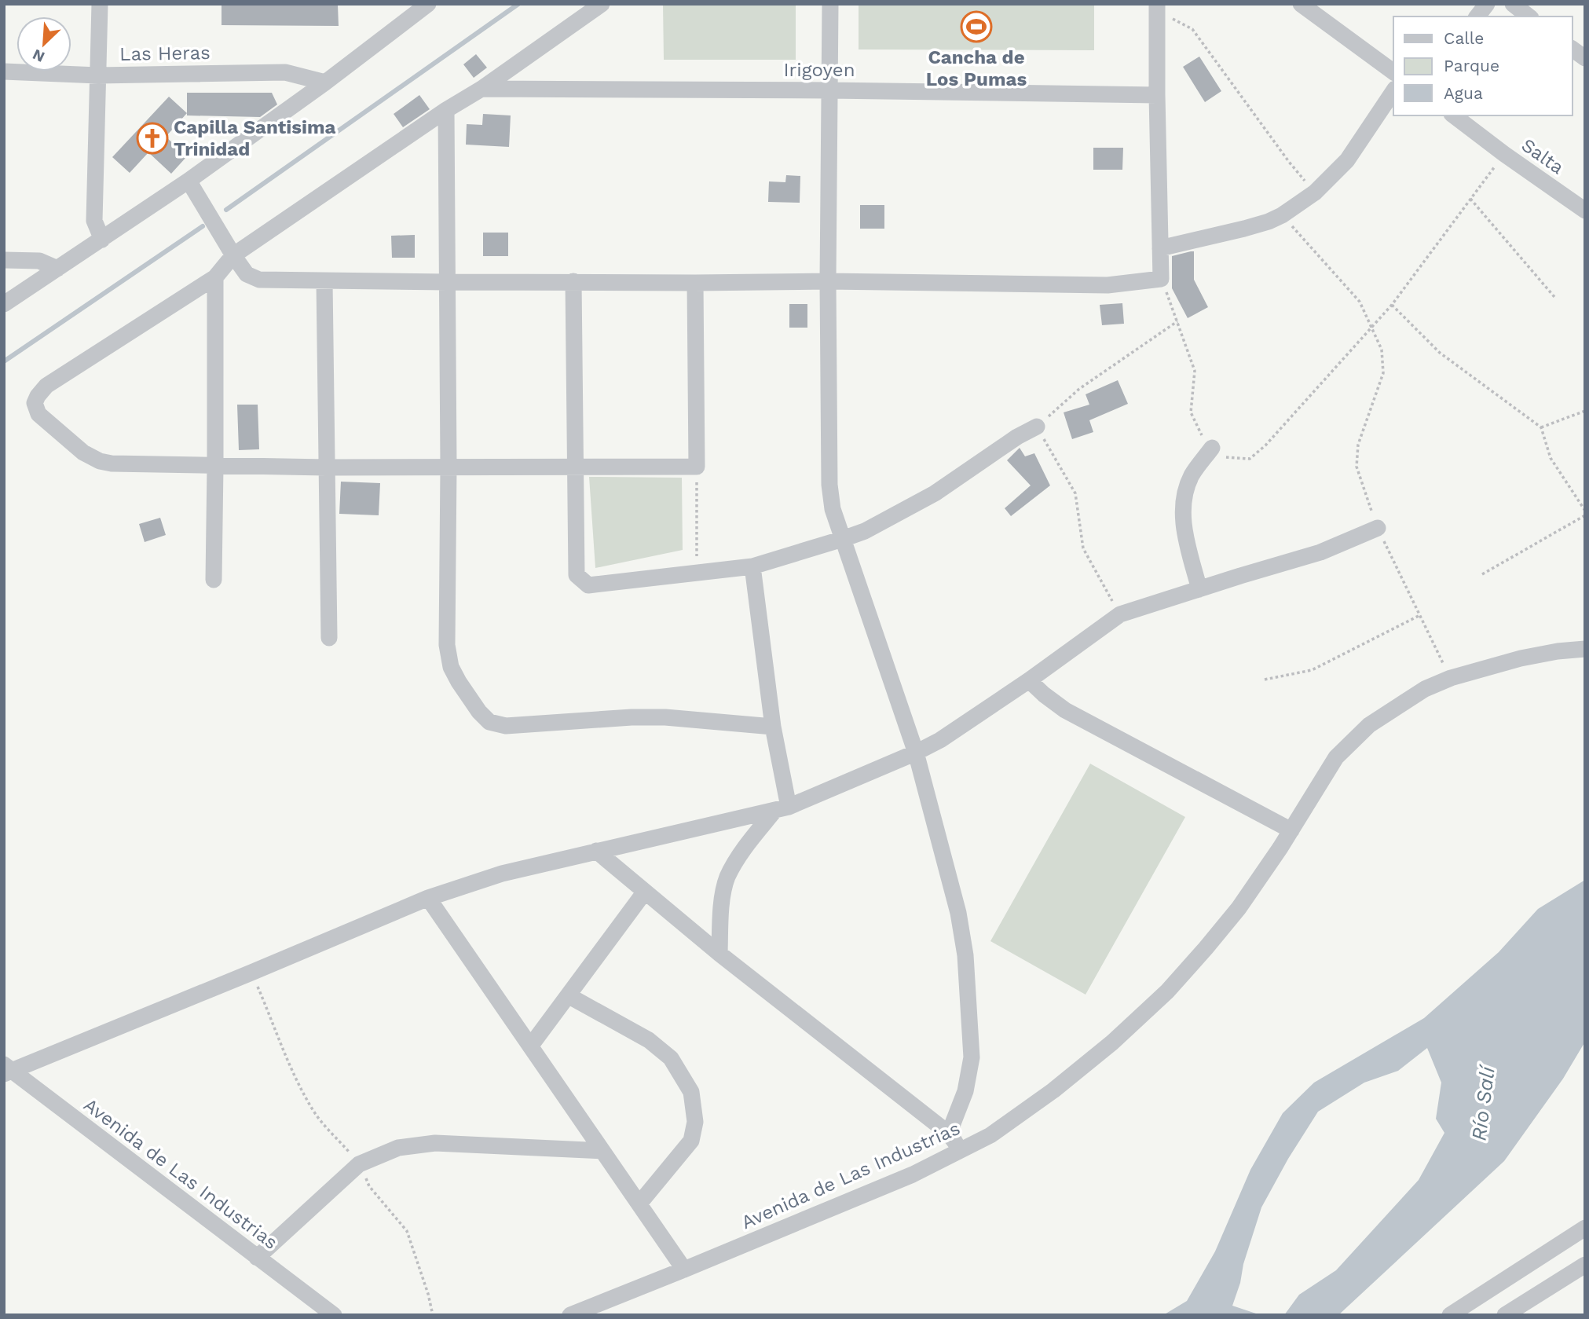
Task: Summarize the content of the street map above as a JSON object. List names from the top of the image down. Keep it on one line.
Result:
{"streets":{"street":["Las Heras","Irigoyen","Salta","Avenida de Las Industrias"]},"water":["Río Salí"],"places":{"sports":["Cancha de Los Pumas"],"church":["Capilla Santisima Trinidad"]},"legend":["Calle","Parque","Agua"],"north":"bottom left"}
